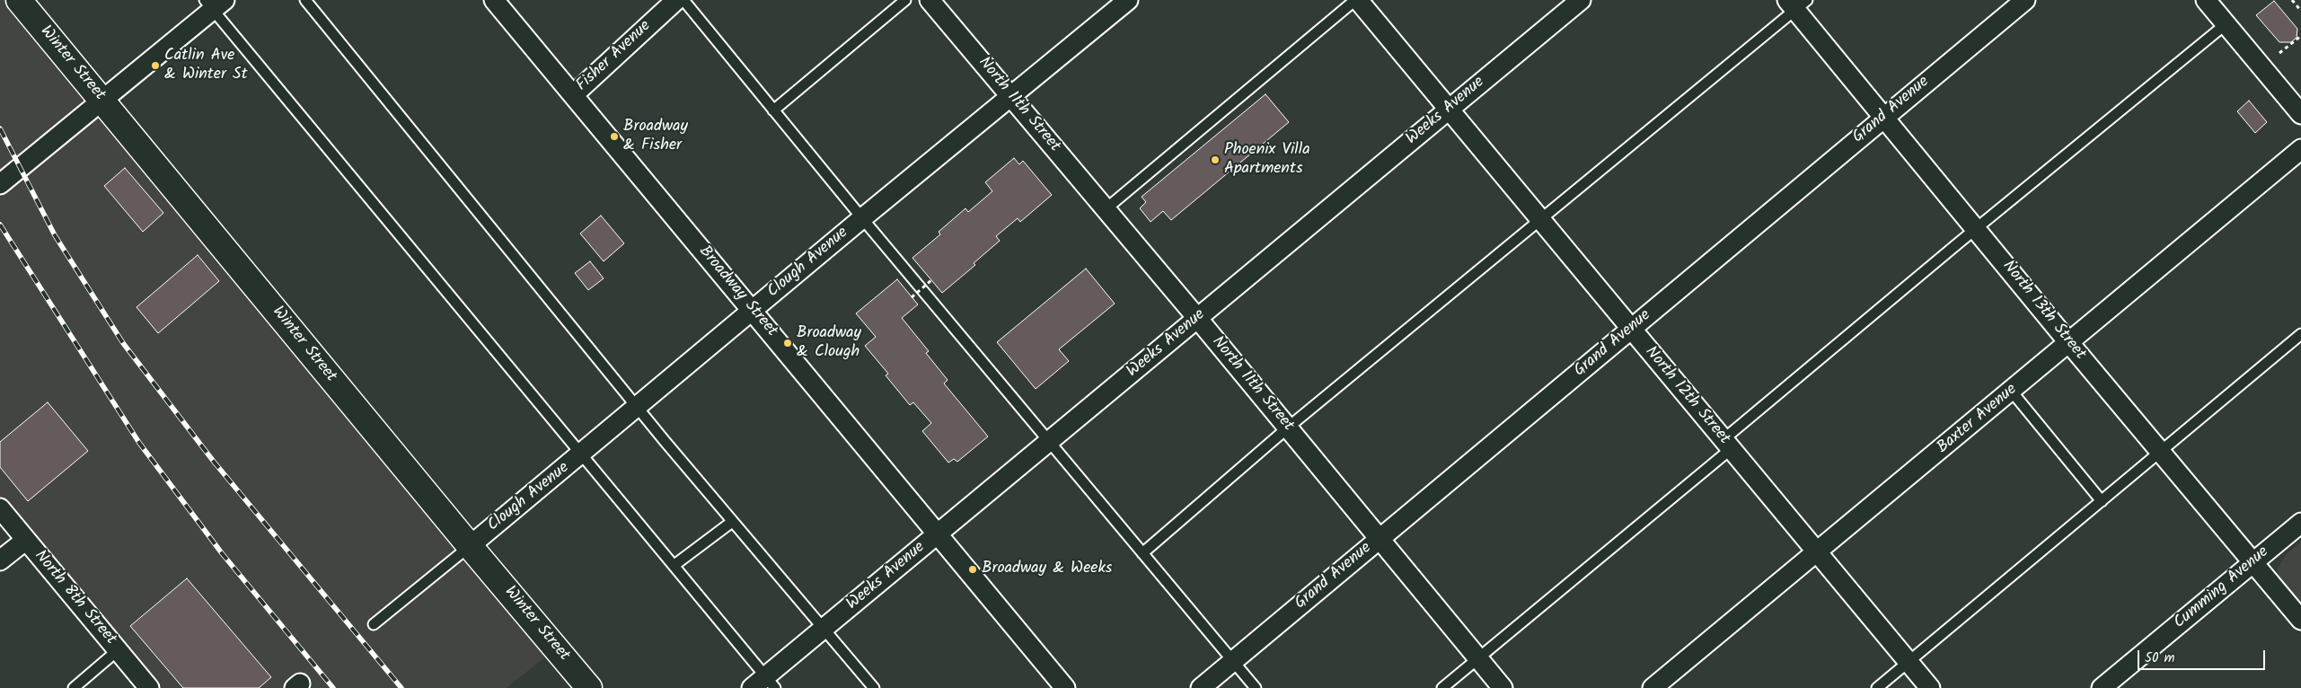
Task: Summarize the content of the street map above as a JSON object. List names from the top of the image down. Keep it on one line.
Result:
{"streets":{"street":["Fisher Avenue","Winter Street","North 11th Street","Grand Avenue","Weeks Avenue","Clough Avenue","Broadway Street","North 13th Street","North 12th Street","Baxter Avenue","Cumming Avenue","North 8th Street"]},"crossings":[["Fisher Avenue","Broadway Street"],["Winter Street","Clough Avenue"],["North 11th Street","Grand Avenue"],["North 11th Street","Weeks Avenue"],["North 11th Street","Clough Avenue"],["Grand Avenue","North 13th Street"],["Grand Avenue","North 12th Street"],["Weeks Avenue","Broadway Street"],["Weeks Avenue","North 12th Street"],["Clough Avenue","Broadway Street"],["North 13th Street","Baxter Avenue"],["North 13th Street","Cumming Avenue"],["North 12th Street","Baxter Avenue"]],"places":["Catlin Ave & Winter St","Broadway & Fisher","Phoenix Villa Apartments","Broadway & Clough","Broadway & Weeks"],"scale_bar":"50 m"}
